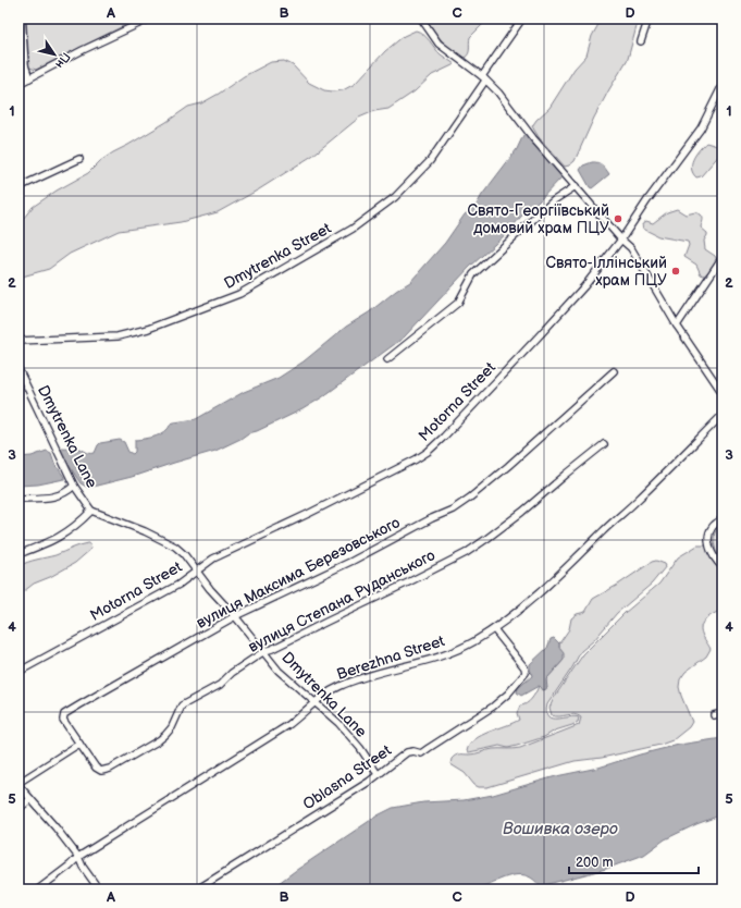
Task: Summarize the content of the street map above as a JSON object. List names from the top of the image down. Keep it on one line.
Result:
{"streets":{"street":["Dmytrenka Street","Motorna Street","Dmytrenka Lane","вулиця Максима Березовського","вулиця Степана Руданського","Berezhna Street","Oblasna Street"]},"crossings":[["Motorna Street","Dmytrenka Lane"],["Dmytrenka Lane","вулиця Максима Березовського"],["Dmytrenka Lane","вулиця Степана Руданського"],["Dmytrenka Lane","Berezhna Street"],["Dmytrenka Lane","Oblasna Street"],["вулиця Максима Березовського","вулиця Степана Руданського"],["Berezhna Street","Oblasna Street"]],"water":["Вошивка озеро"],"places":["Свято-Георгіївський домовий храм ПЦУ","Свято-Іллінський храм ПЦУ"],"scale_bar":"200 m","north":"bottom right","grid":{"columns":["A","B","C","D"],"rows":["1","2","3","4","5"]}}
